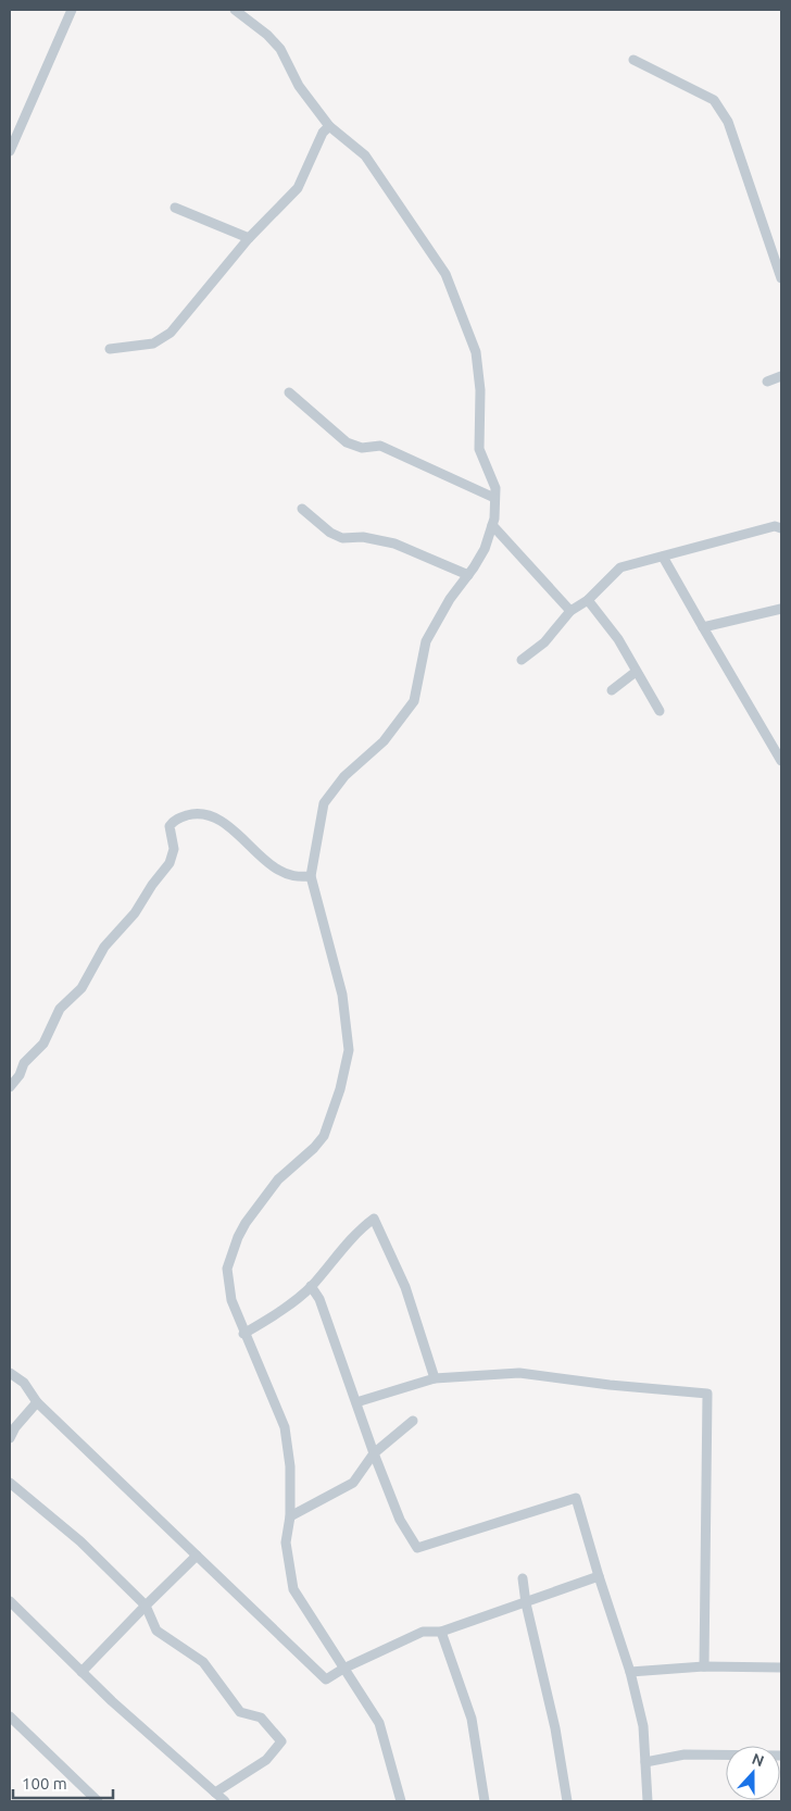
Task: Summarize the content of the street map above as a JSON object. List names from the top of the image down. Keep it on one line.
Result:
{"scale_bar":"100 m","north":"top"}
